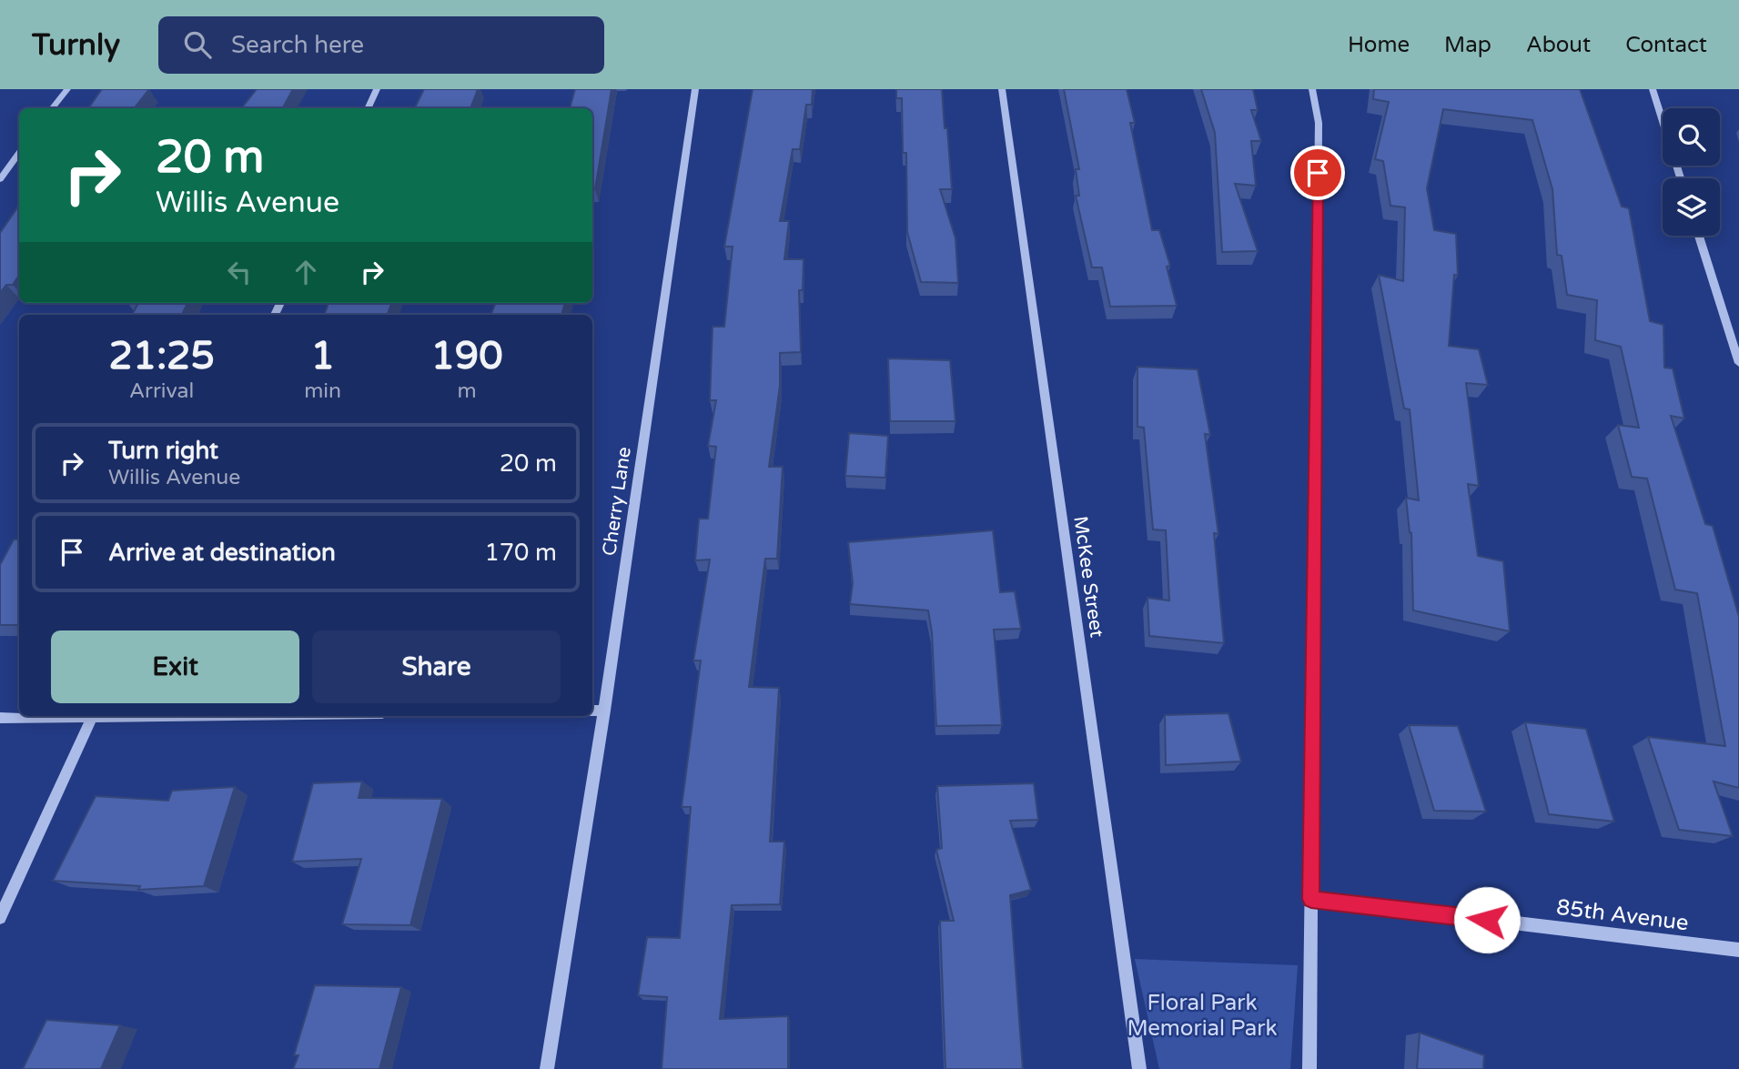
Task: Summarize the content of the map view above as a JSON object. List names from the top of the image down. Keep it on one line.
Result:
{"streets":{"street":["Cherry Lane","McKee Street","85th Avenue"]},"parks":["Floral Park Memorial Park"],"page":{"header":"Turnly","search":"Search here","nav":["Home","Map","About","Contact"],"turn":["20 m","Willis Avenue"],"eta":["21:25","Arrival","1","min","190","m"],"list":[{"name":"Turn right","note":"Willis Avenue","value":"20 m"},{"name":"Arrive at destination","value":"170 m"}],"buttons":["Exit","Share"]}}
